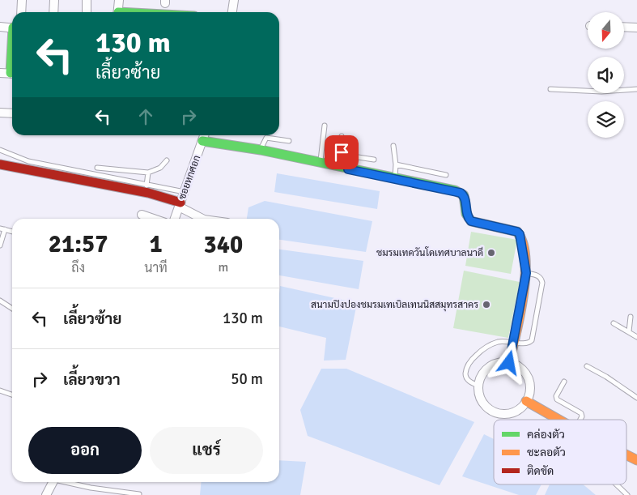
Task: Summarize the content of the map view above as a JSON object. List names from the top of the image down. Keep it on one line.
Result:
{"streets":{"street":["ซอยหกศอก"]},"places":["ชมรมเทควันโดเทศบาลนาดี","สนามปิงปองชมรมเทเบิลเทนนิสสมุทรสาคร"],"legend":["คล่องตัว","ชะลอตัว","ติดขัด"],"north":"bottom","page":{"turn":["130 m","เลี้ยวซ้าย"],"eta":["21:57","ถึง","1","นาที","340","m"],"list":[{"name":"เลี้ยวซ้าย","value":"130 m"},{"name":"เลี้ยวขวา","value":"50 m"}],"buttons":["ออก","แชร์"]}}
